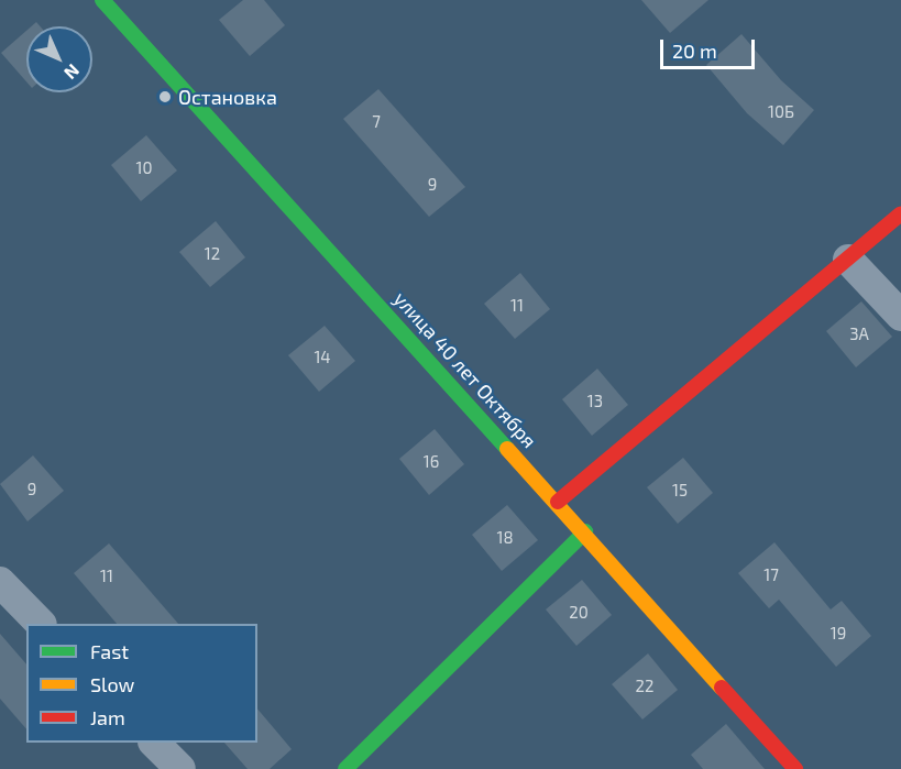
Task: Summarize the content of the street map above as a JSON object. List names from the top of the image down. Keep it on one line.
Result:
{"streets":{"street":["улица 40 лет Октября"]},"places":["Остановка"],"house_numbers":["10Б","7","10","9","12","11","3А","14","13","16","9","15","18","17","11","20","19","22"],"legend":["Fast","Slow","Jam"],"scale_bar":"20 m","north":"bottom right"}
